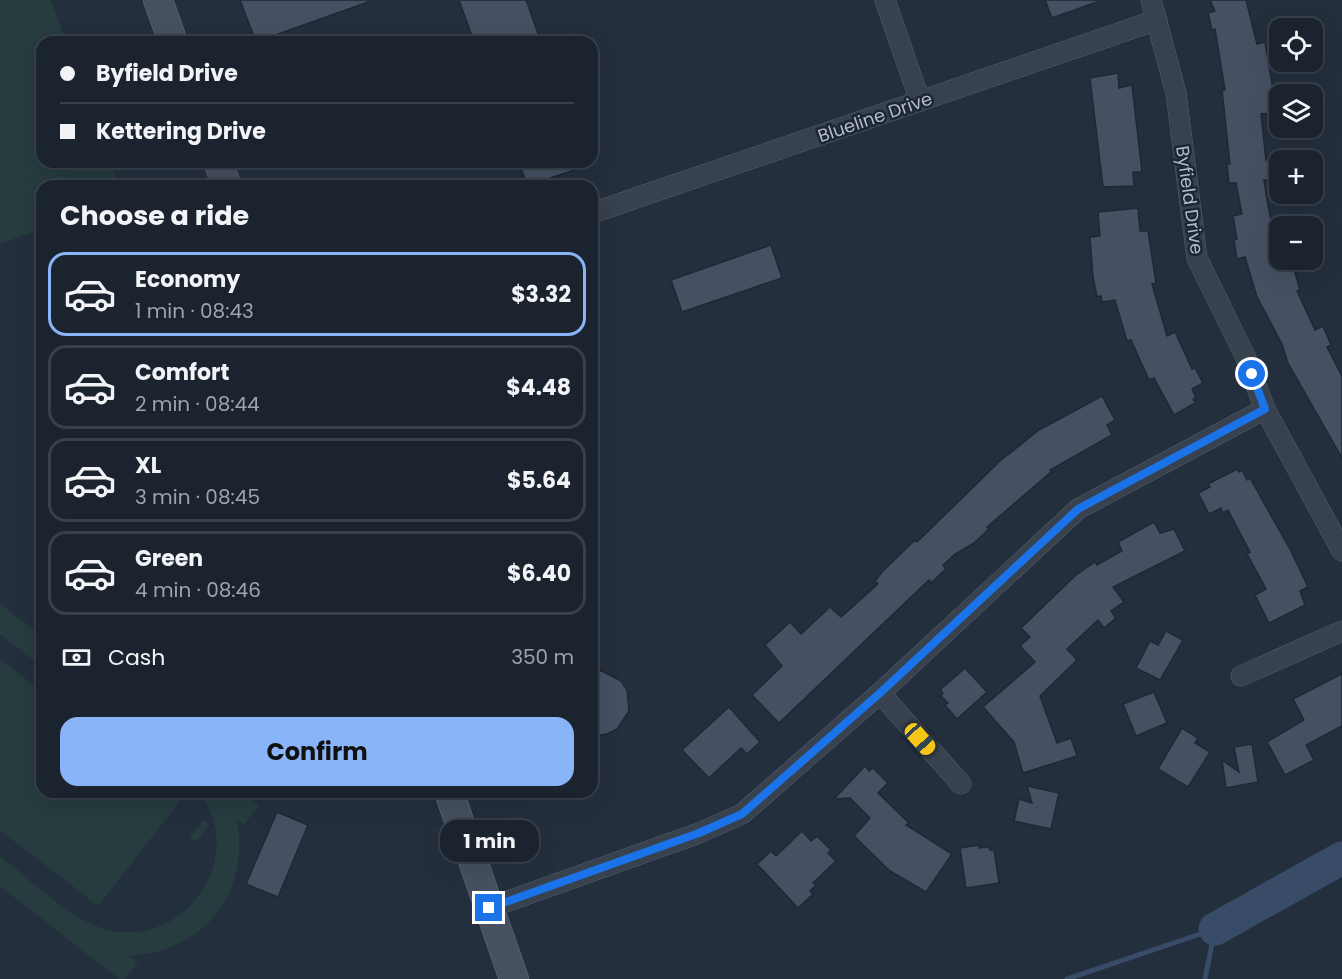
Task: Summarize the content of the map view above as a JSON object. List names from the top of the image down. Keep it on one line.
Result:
{"streets":{"street":["Blueline Drive","Byfield Drive"]},"crossings":[["Blueline Drive","Byfield Drive"]],"page":{"map_buttons":["+","−"],"banner":["Byfield Drive","Kettering Drive"],"heading":"Choose a ride","list":[{"name":"Economy","note":"1 min · 08:43","value":"$3.32"},{"name":"Comfort","note":"2 min · 08:44","value":"$4.48"},{"name":"XL","note":"3 min · 08:45","value":"$5.64"},{"name":"Green","note":"4 min · 08:46","value":"$6.40"}],"pay":["Cash","350 m"],"buttons":"Confirm","bubble":"1 min"}}
